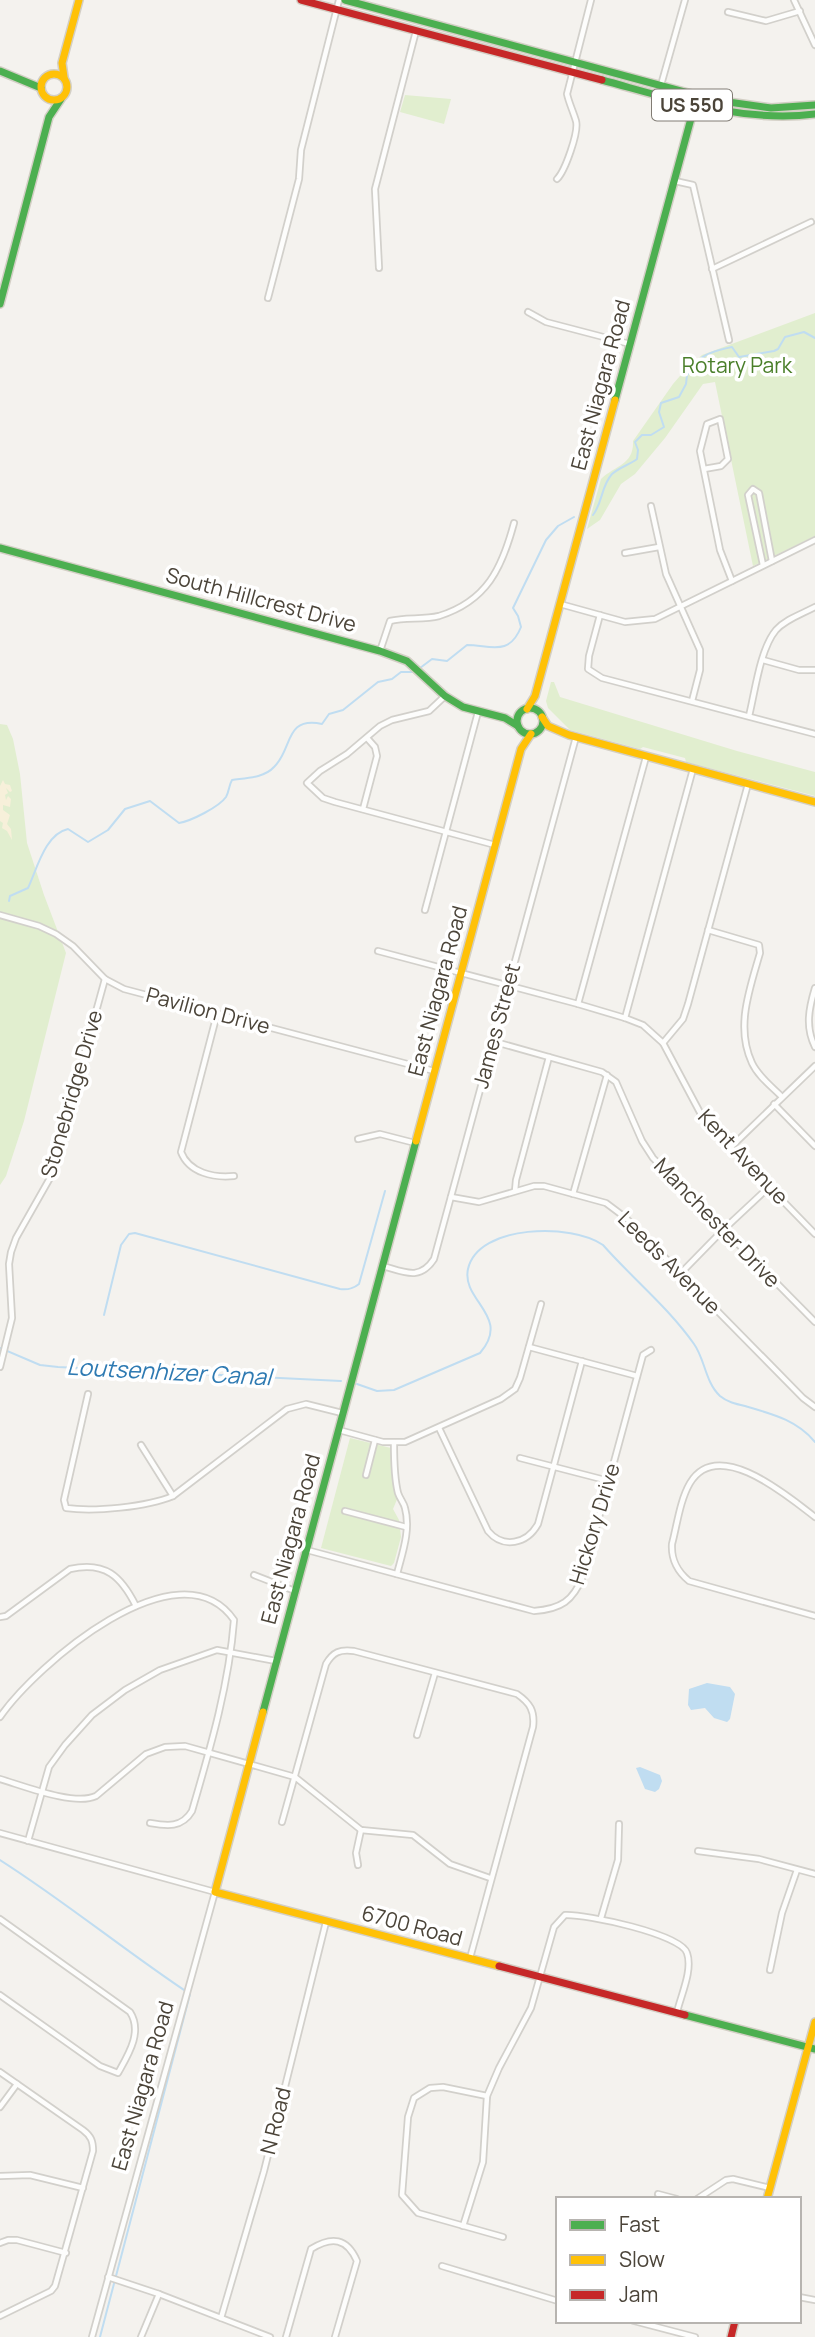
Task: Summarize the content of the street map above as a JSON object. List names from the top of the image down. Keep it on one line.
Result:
{"streets":{"main road":["US 550","East Niagara Road","South Hillcrest Drive","6700 Road"],"street":["Pavilion Drive","James Street","Stonebridge Drive","Kent Avenue","Manchester Drive","Leeds Avenue","Hickory Drive","N Road"]},"crossings":[["US 550","East Niagara Road"],["East Niagara Road","South Hillcrest Drive"],["East Niagara Road","Pavilion Drive"],["East Niagara Road","James Street"],["East Niagara Road","Kent Avenue"],["East Niagara Road","Hickory Drive"],["East Niagara Road","6700 Road"],["Pavilion Drive","Stonebridge Drive"],["James Street","Kent Avenue"],["James Street","Leeds Avenue"],["6700 Road","N Road"]],"water":["Loutsenhizer Canal"],"parks":["Rotary Park"],"legend":["Fast","Slow","Jam"]}
